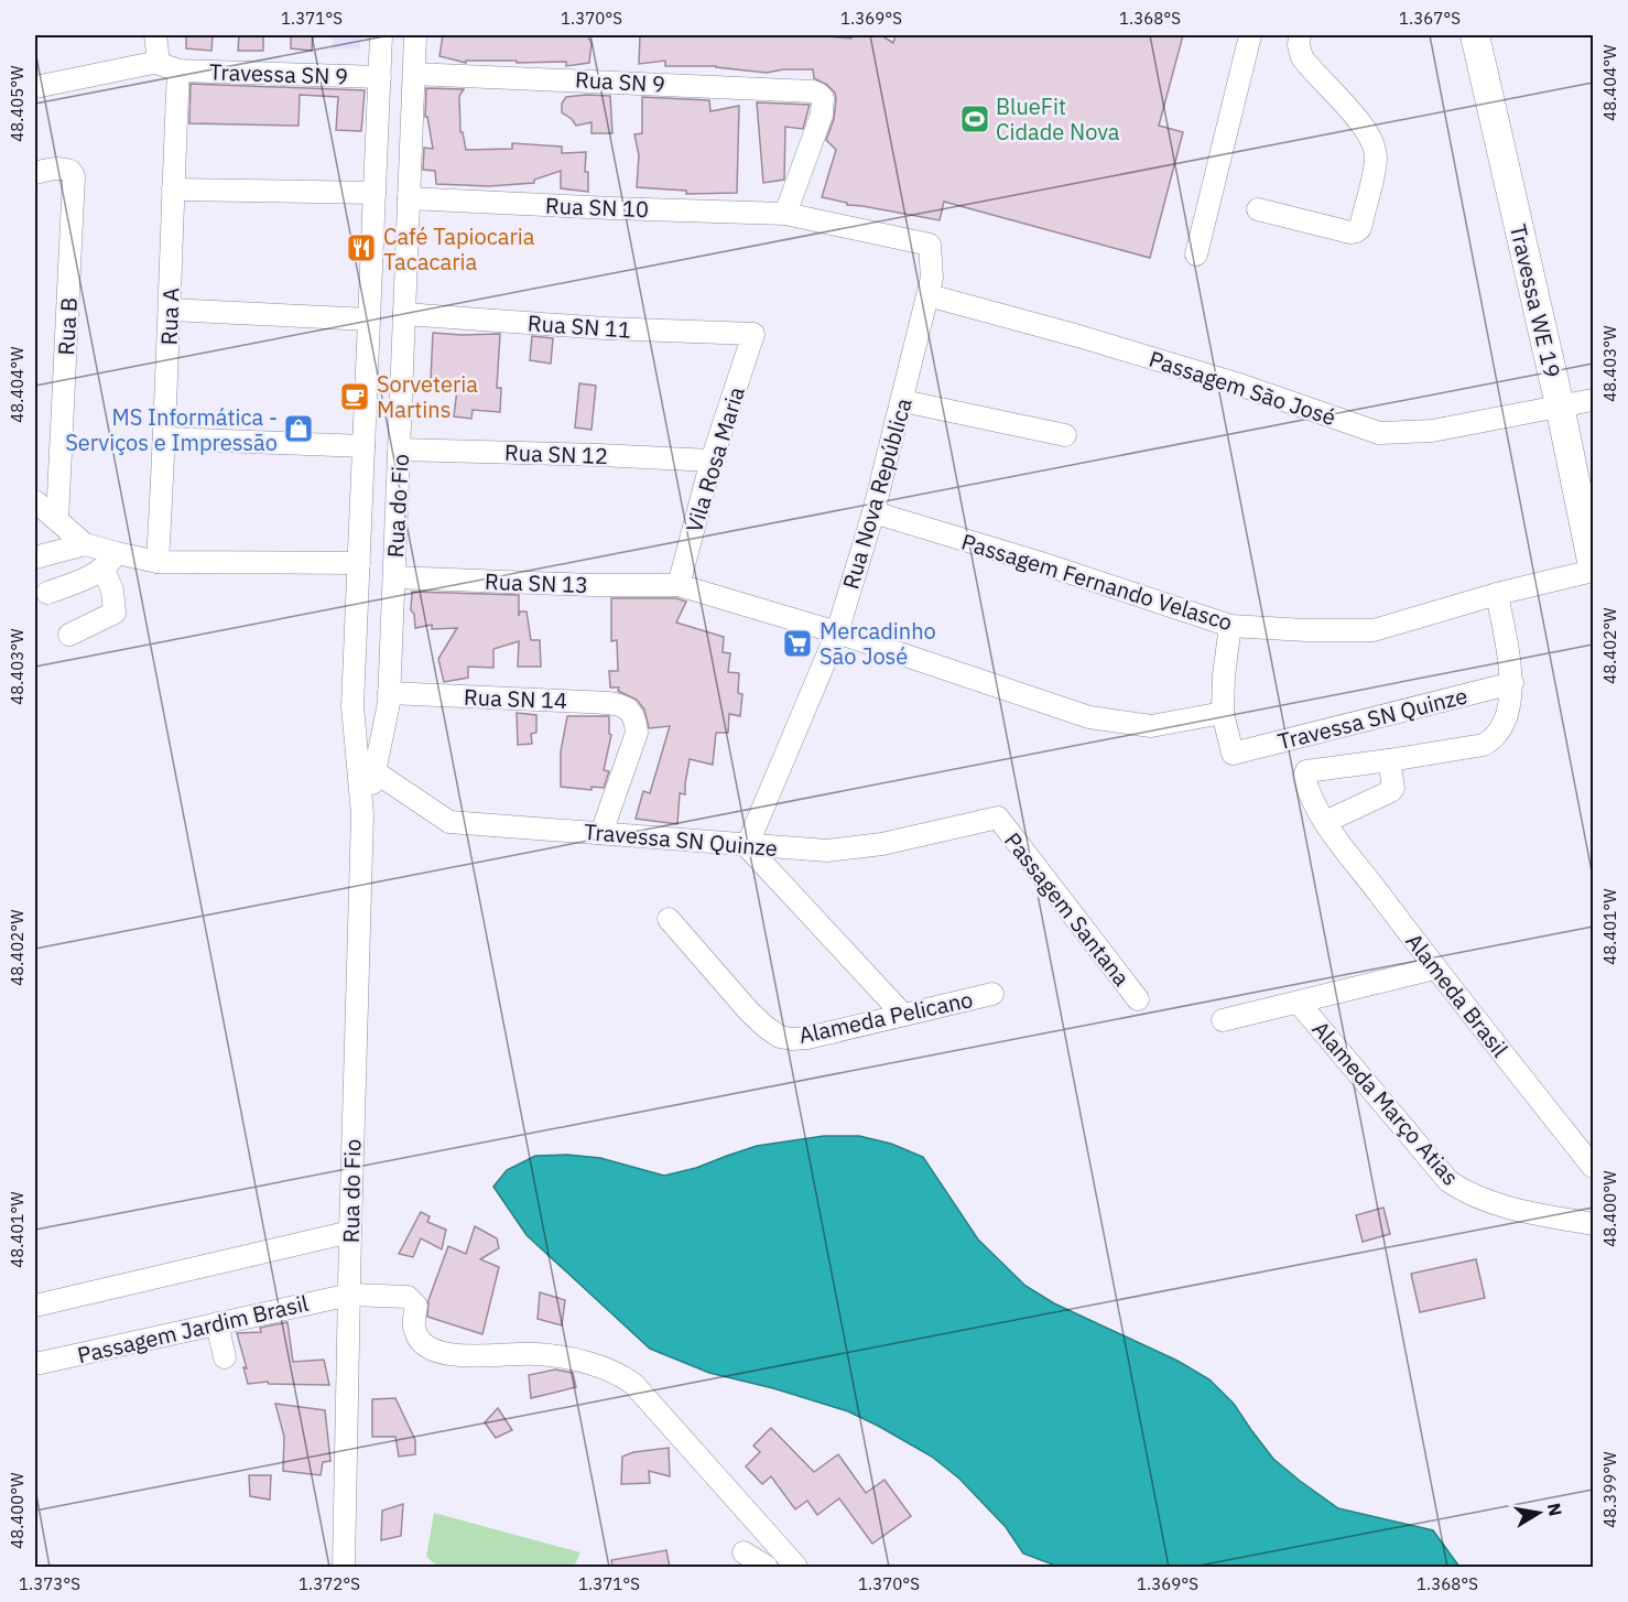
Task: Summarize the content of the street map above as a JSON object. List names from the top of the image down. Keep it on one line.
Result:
{"streets":{"main road":["Travessa WE 19"],"street":["Travessa SN 9","Rua SN 9","Rua SN 10","Rua A","Rua B","Rua SN 11","Passagem São José","Rua SN 12","Vila Rosa Maria","Rua Nova República","Rua do Fio","Passagem Fernando Velasco","Rua SN 13","Rua SN 14","Travessa SN Quinze","Passagem Santana","Alameda Brasil","Alameda Pelicano","Alameda Março Atias","Passagem Jardim Brasil"]},"crossings":[["Travessa SN 9","Rua A"],["Travessa SN 9","Rua do Fio"],["Rua SN 9","Rua SN 10"],["Rua SN 9","Rua do Fio"],["Rua SN 10","Rua Nova República"],["Rua SN 10","Rua do Fio"],["Travessa WE 19","Passagem São José"],["Travessa WE 19","Passagem Fernando Velasco"],["Rua SN 11","Vila Rosa Maria"],["Rua SN 11","Rua do Fio"],["Passagem São José","Rua Nova República"],["Rua SN 12","Vila Rosa Maria"],["Rua SN 12","Rua do Fio"],["Vila Rosa Maria","Rua SN 13"],["Rua Nova República","Passagem Fernando Velasco"],["Rua Nova República","Rua SN 13"],["Rua Nova República","Travessa SN Quinze"],["Rua do Fio","Rua SN 13"],["Rua do Fio","Rua SN 14"],["Rua do Fio","Travessa SN Quinze"],["Rua do Fio","Passagem Jardim Brasil"],["Rua SN 13","Travessa SN Quinze"],["Rua SN 14","Travessa SN Quinze"],["Travessa SN Quinze","Passagem Santana"]],"places":{"sports":["BlueFit Cidade Nova"],"restaurant":["Café Tapiocaria Tacacaria"],"cafe":["Sorveteria Martins"],"shop":["MS Informática - Serviços e Impressão"],"supermarket":["Mercadinho São José"]},"north":"right","coordinates":["1.371°S","1.370°S","1.369°S","1.368°S","1.367°S","48.404°W","48.405°W","48.403°W","48.402°W","48.401°W","48.400°W","48.399°W","1.373°S","1.372°S"]}
